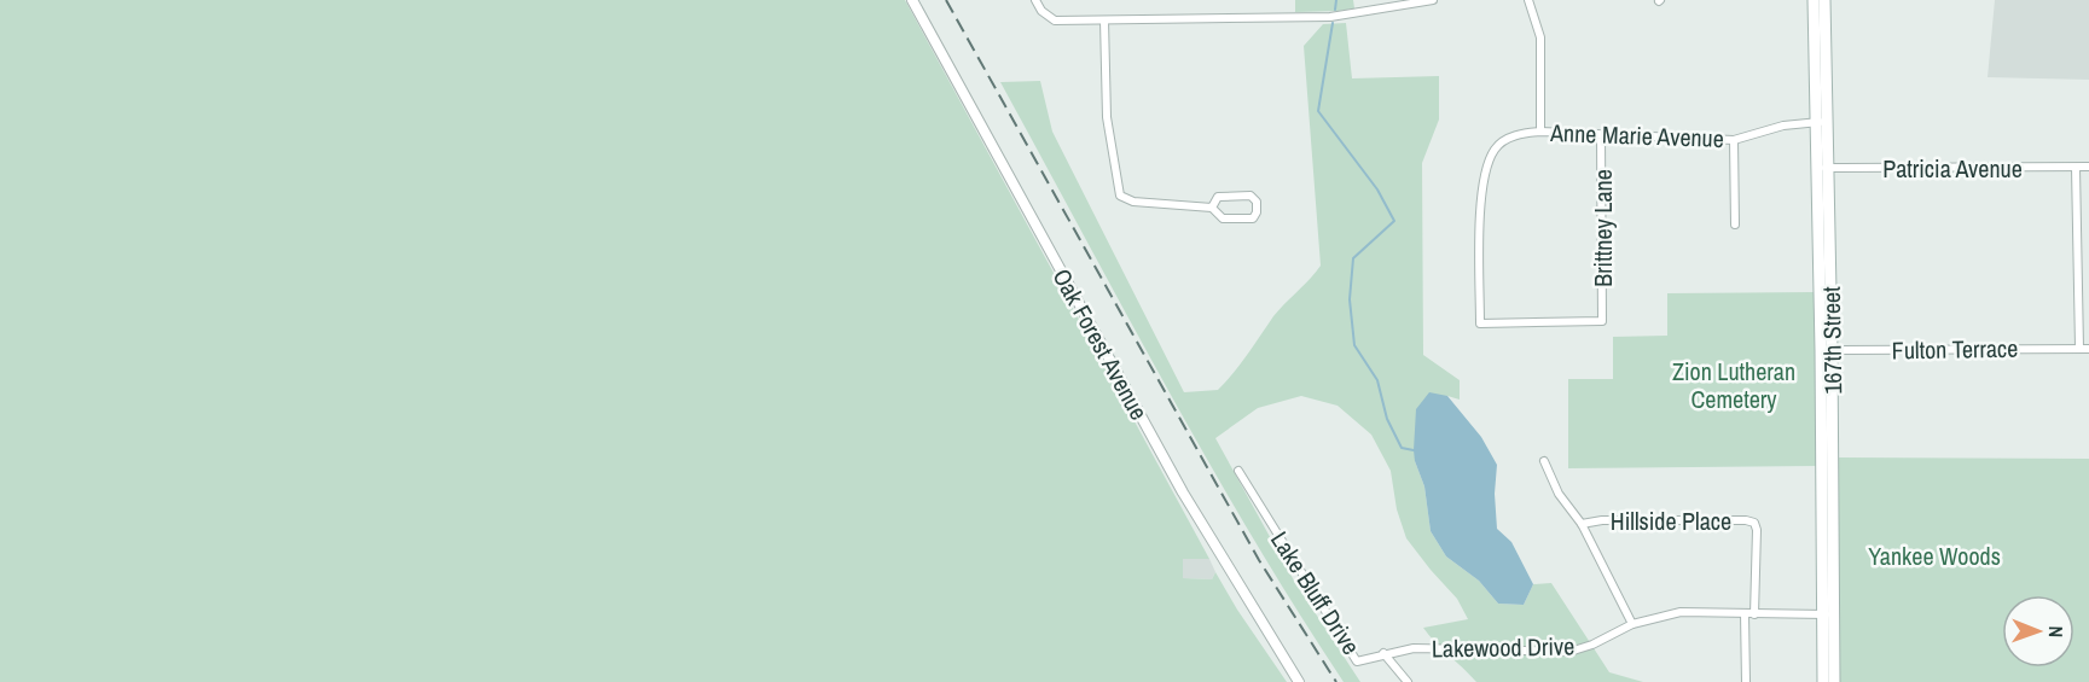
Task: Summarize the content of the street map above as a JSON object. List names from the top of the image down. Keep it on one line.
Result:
{"streets":{"main road":["167th Street"],"street":["Anne Marie Avenue","Patricia Avenue","Brittney Lane","Oak Forest Avenue","Fulton Terrace","Hillside Place","Lake Bluff Drive","Lakewood Drive"]},"crossings":[["Anne Marie Avenue","Brittney Lane"],["Anne Marie Avenue","167th Street"],["Patricia Avenue","167th Street"],["167th Street","Fulton Terrace"],["167th Street","Lakewood Drive"],["Hillside Place","Lakewood Drive"],["Lake Bluff Drive","Lakewood Drive"]],"parks":["Zion Lutheran Cemetery","Yankee Woods"],"north":"right"}
